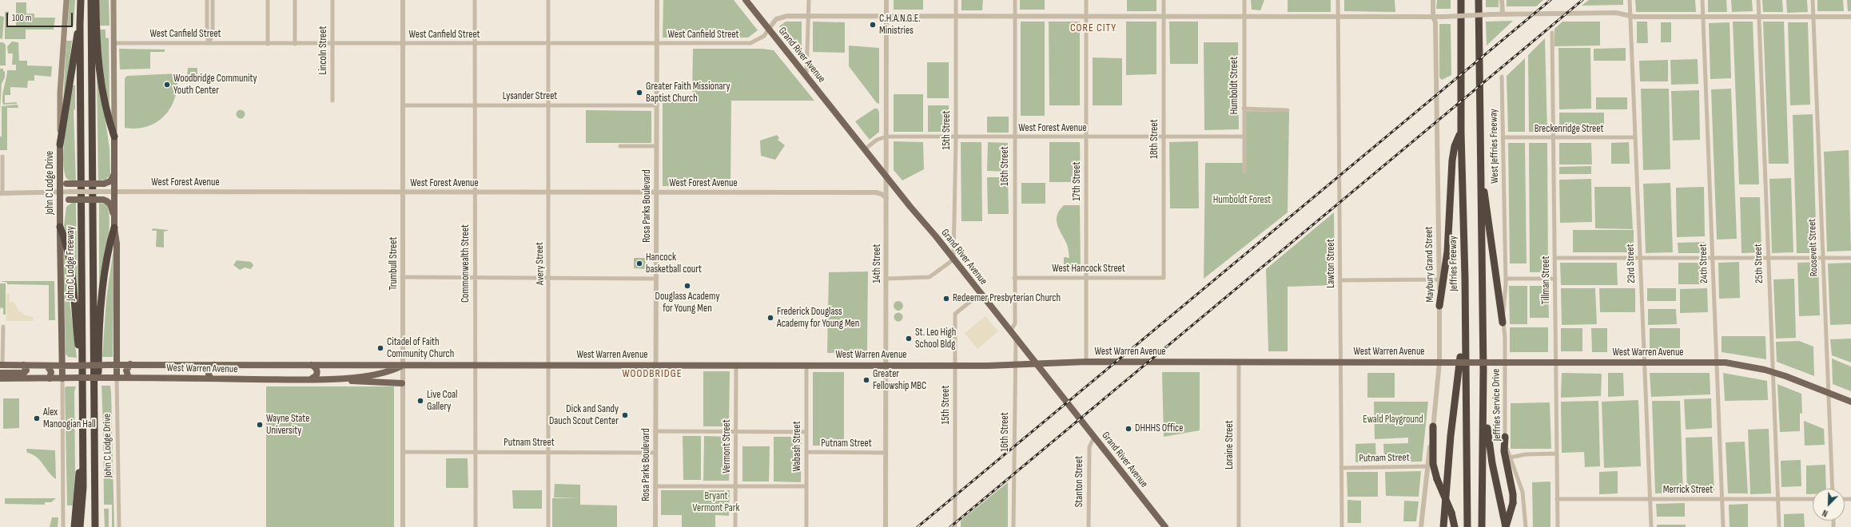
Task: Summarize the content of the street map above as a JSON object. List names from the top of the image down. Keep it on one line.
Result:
{"streets":{"highway":["John C Lodge Freeway","Jeffries Freeway"],"main road":["Grand River Avenue","John C Lodge Drive","West Warren Avenue"],"street":["West Canfield Street","Lincoln Street","Humboldt Street","Lysander Street","West Forest Avenue","Breckenridge Street","15th Street","18th Street","West Jeffries Freeway","16th Street","17th Street","Rosa Parks Boulevard","Roosevelt Street","Trumbull Street","Commonwealth Street","Avery Street","14th Street","Lawton Street","23rd Street","24th Street","25th Street","Maybury Grand Street","West Hancock Street","Tillman Street","Jeffries Service Drive","Putnam Street","Loraine Street","Vermont Street","Wabash Street","Stanton Street","Merrick Street"]},"crossings":[["West Canfield Street","Lincoln Street"],["West Canfield Street","Grand River Avenue"],["West Canfield Street","Rosa Parks Boulevard"],["West Canfield Street","Trumbull Street"],["West Canfield Street","Commonwealth Street"],["West Canfield Street","Avery Street"],["Grand River Avenue","West Forest Avenue"],["Grand River Avenue","15th Street"],["Grand River Avenue","16th Street"],["Grand River Avenue","14th Street"],["Grand River Avenue","West Warren Avenue"],["Grand River Avenue","Stanton Street"],["Humboldt Street","West Forest Avenue"],["Lysander Street","Rosa Parks Boulevard"],["Lysander Street","Trumbull Street"],["Lysander Street","Commonwealth Street"],["Lysander Street","Avery Street"],["West Forest Avenue","15th Street"],["West Forest Avenue","18th Street"],["West Forest Avenue","16th Street"],["West Forest Avenue","17th Street"],["West Forest Avenue","John C Lodge Drive"],["West Forest Avenue","Rosa Parks Boulevard"],["West Forest Avenue","Trumbull Street"],["West Forest Avenue","Commonwealth Street"],["West Forest Avenue","Avery Street"],["West Forest Avenue","14th Street"],["Breckenridge Street","West Jeffries Freeway"],["Breckenridge Street","23rd Street"],["Breckenridge Street","Tillman Street"],["15th Street","West Warren Avenue"],["18th Street","West Hancock Street"],["West Jeffries Freeway","Jeffries Service Drive"],["16th Street","West Hancock Street"],["16th Street","West Warren Avenue"],["17th Street","West Hancock Street"],["17th Street","West Warren Avenue"],["John C Lodge Drive","West Warren Avenue"],["Rosa Parks Boulevard","West Warren Avenue"],["Rosa Parks Boulevard","Putnam Street"],["Roosevelt Street","West Warren Avenue"],["Trumbull Street","West Warren Avenue"],["Trumbull Street","Putnam Street"],["Commonwealth Street","West Warren Avenue"],["Commonwealth Street","Putnam Street"],["Avery Street","West Warren Avenue"],["Avery Street","Putnam Street"],["14th Street","West Warren Avenue"],["14th Street","Putnam Street"],["Lawton Street","West Warren Avenue"],["Lawton Street","Putnam Street"],["23rd Street","West Warren Avenue"],["23rd Street","Merrick Street"],["24th Street","West Warren Avenue"],["24th Street","Merrick Street"],["25th Street","West Warren Avenue"],["25th Street","Merrick Street"],["Maybury Grand Street","West Warren Avenue"],["Maybury Grand Street","Putnam Street"],["Tillman Street","West Warren Avenue"],["Tillman Street","Merrick Street"],["West Warren Avenue","Jeffries Service Drive"],["West Warren Avenue","Loraine Street"],["West Warren Avenue","Vermont Street"],["West Warren Avenue","Wabash Street"],["Putnam Street","Wabash Street"]],"districts":["CORE CITY","WOODBRIDGE"],"parks":["Humboldt Forest","Ewald Playground","Bryant Vermont Park"],"places":["C.H.A.N.G.E. Ministries","Woodbridge Community Youth Center","Greater Faith Missionary Baptist Church","Hancock basketball court","Douglass Academy for Young Men","Redeemer Presbyterian Church","Frederick Douglass Academy for Young Men","St. Leo High School Bldg","Citadel of Faith Community Church","Greater Fellowship MBC","Live Coal Gallery","Dick and Sandy Dauch Scout Center","Alex Manoogian Hall","Wayne State University","DHHHS Office"],"scale_bar":"100 m","north":"bottom left"}
